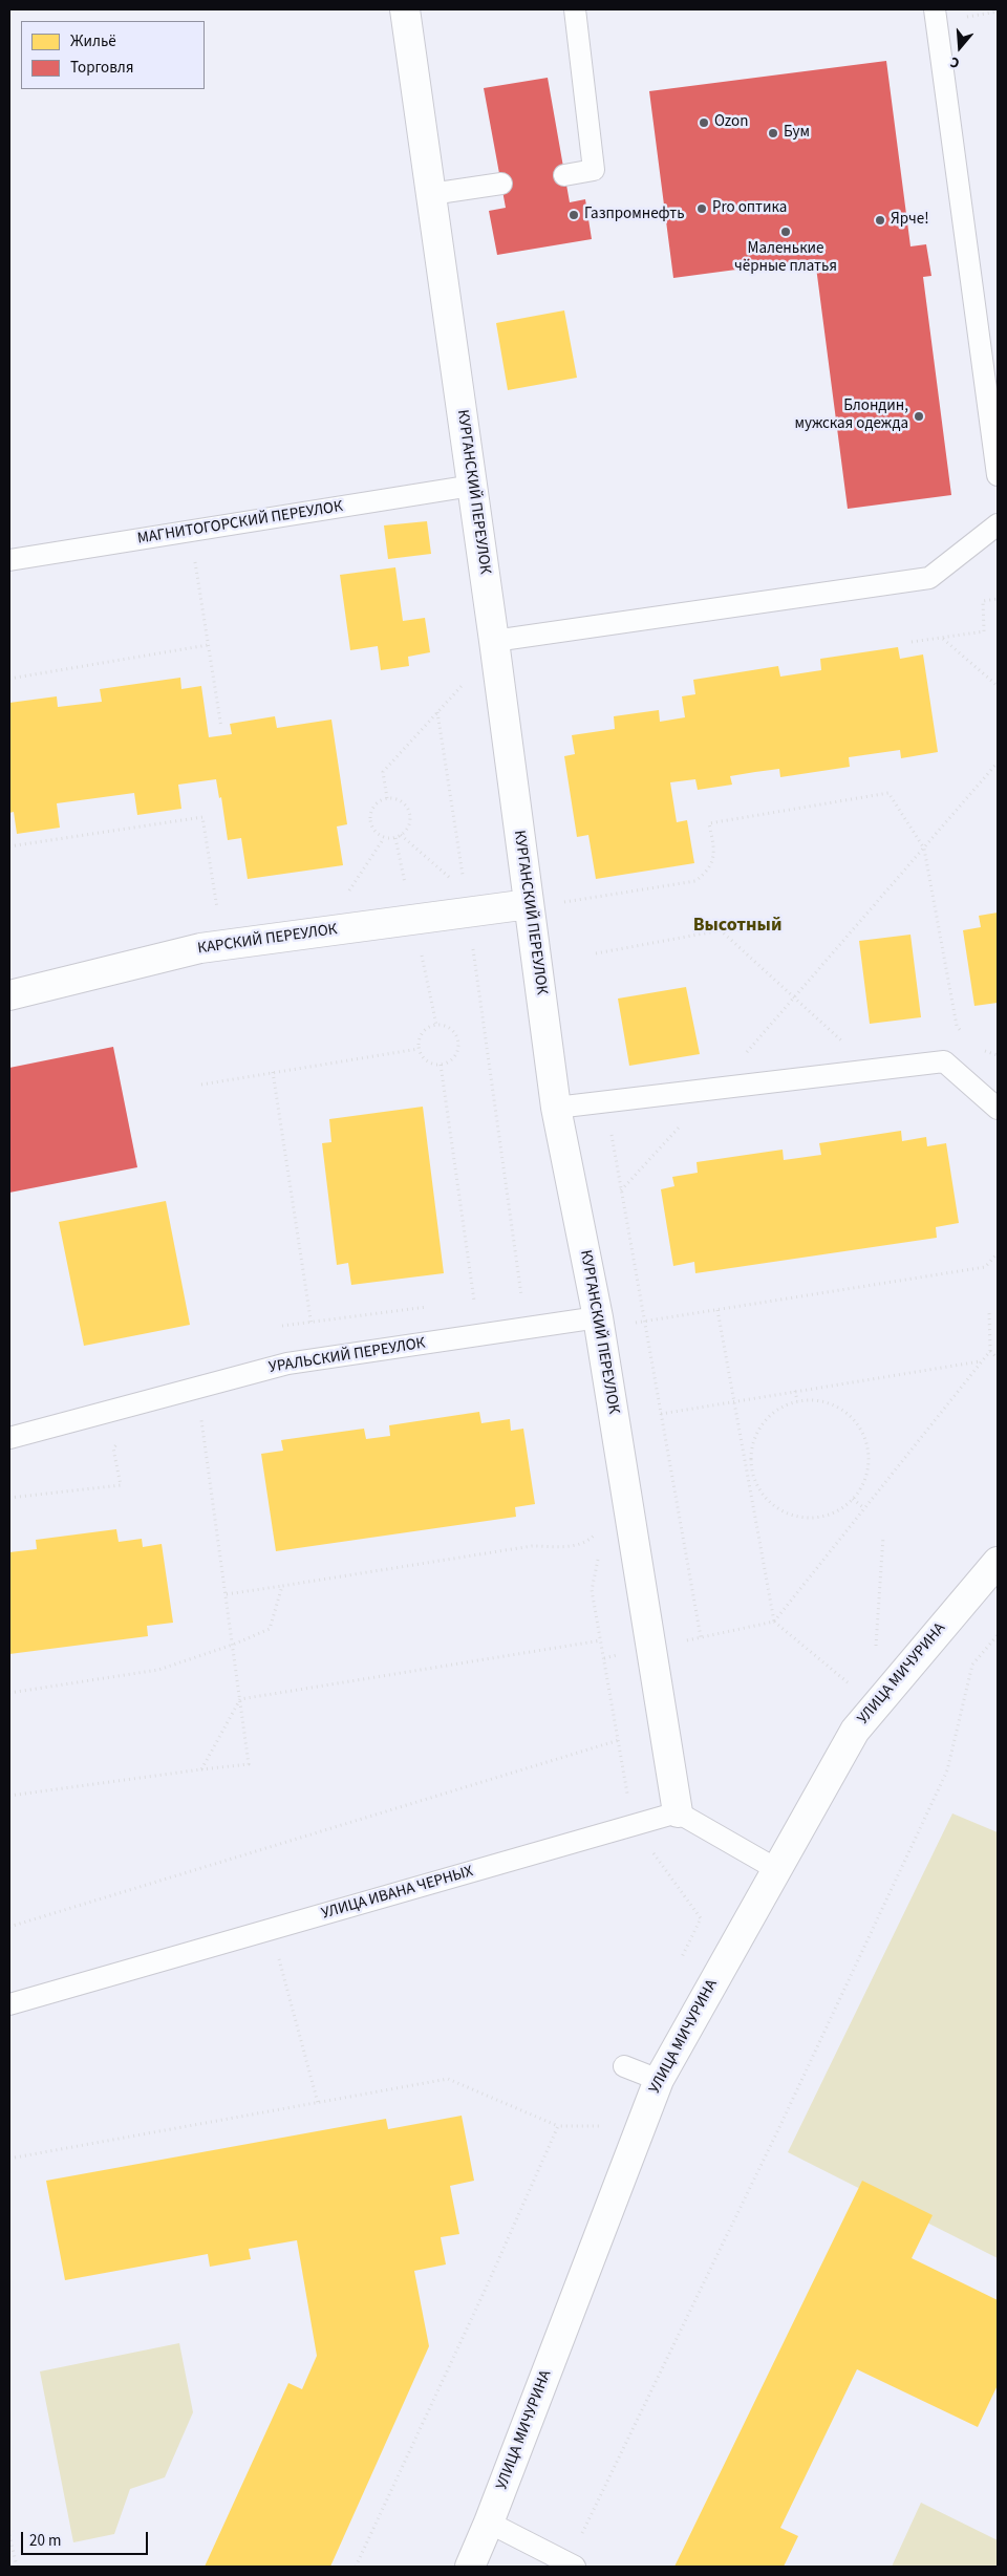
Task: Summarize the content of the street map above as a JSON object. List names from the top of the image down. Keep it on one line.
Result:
{"streets":{"street":["КУРГАНСКИЙ ПЕРЕУЛОК","КАРСКИЙ ПЕРЕУЛОК","УЛИЦА МИЧУРИНА"],"lane":["МАГНИТОГОРСКИЙ ПЕРЕУЛОК","УРАЛЬСКИЙ ПЕРЕУЛОК","УЛИЦА ИВАНА ЧЕРНЫХ"]},"crossings":[["КУРГАНСКИЙ ПЕРЕУЛОК","МАГНИТОГОРСКИЙ ПЕРЕУЛОК"],["КУРГАНСКИЙ ПЕРЕУЛОК","КАРСКИЙ ПЕРЕУЛОК"],["КУРГАНСКИЙ ПЕРЕУЛОК","УРАЛЬСКИЙ ПЕРЕУЛОК"],["КУРГАНСКИЙ ПЕРЕУЛОК","УЛИЦА ИВАНА ЧЕРНЫХ"]],"districts":["Высотный"],"places":["Ozon","Бум","Pro оптика","Газпромнефть","Ярче!","Маленькие чёрные платья","Блондин, мужская одежда"],"legend":["Жильё","Торговля"],"scale_bar":"20 m","north":"bottom"}
